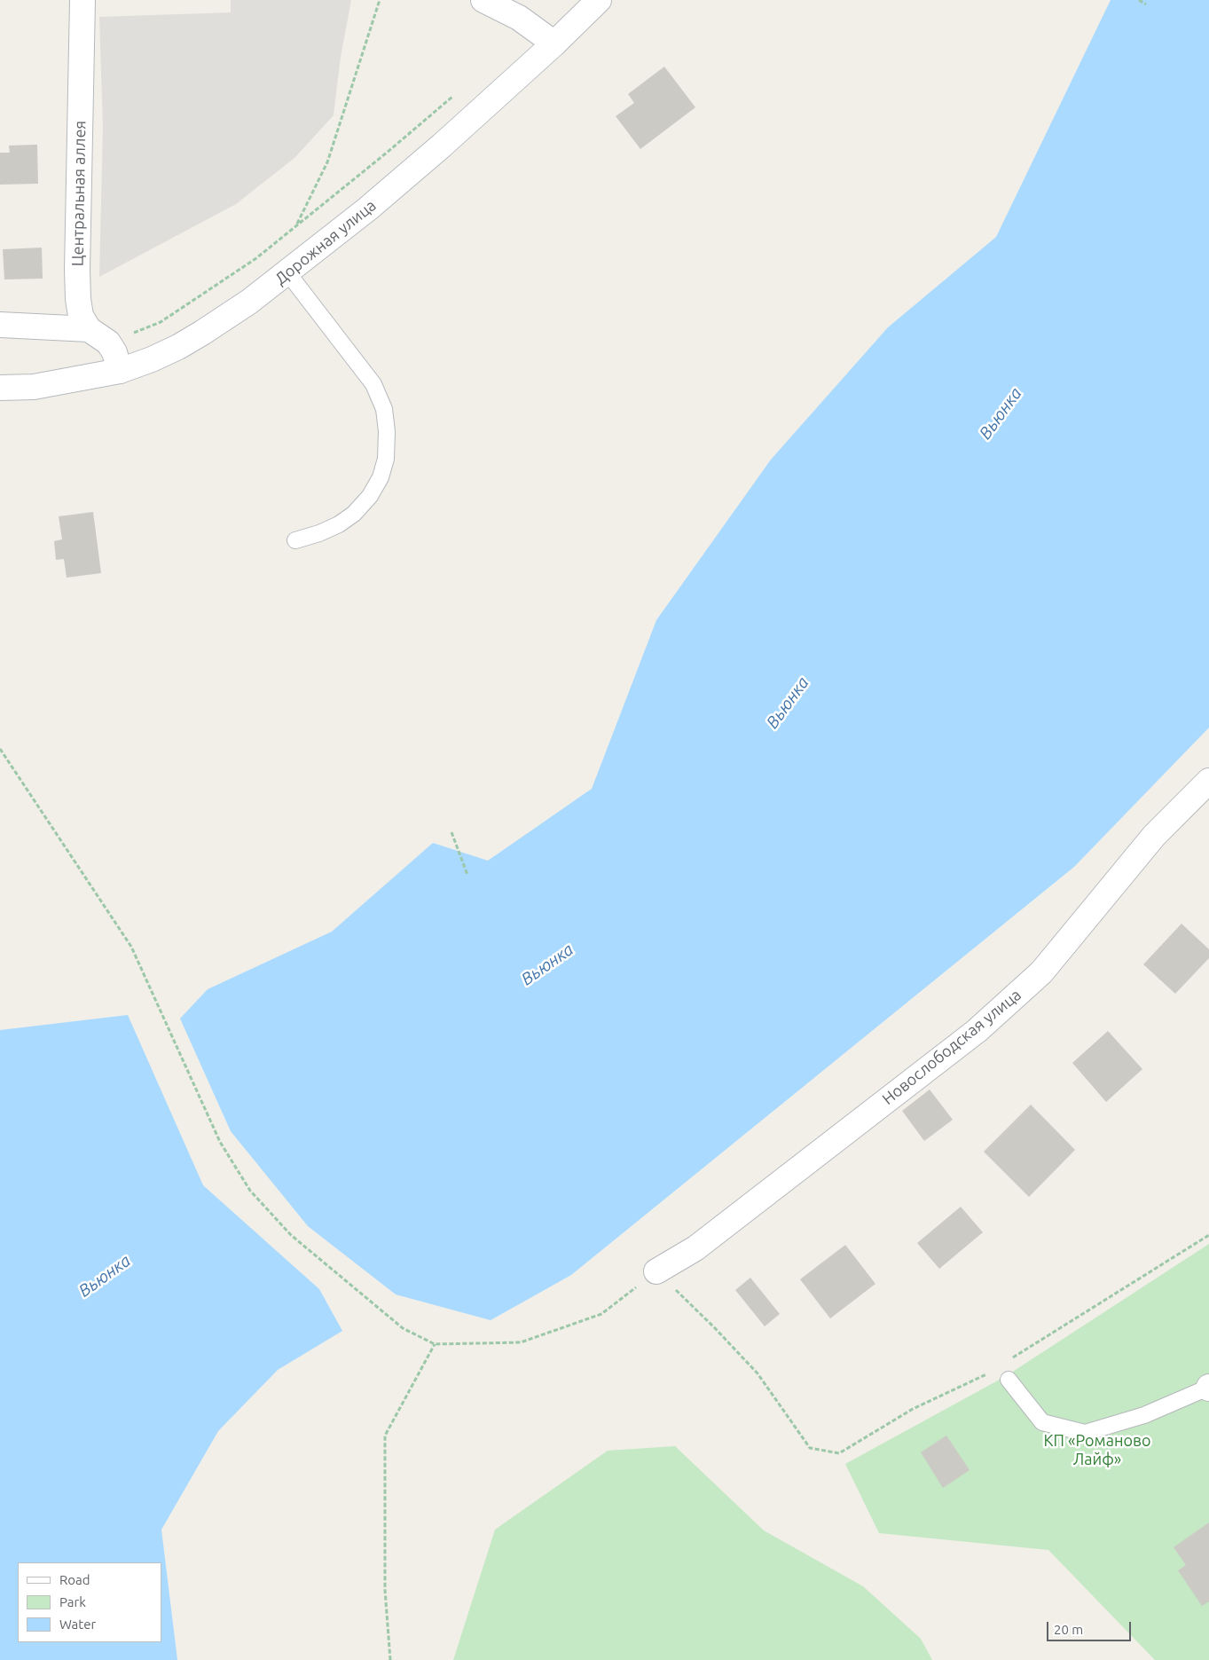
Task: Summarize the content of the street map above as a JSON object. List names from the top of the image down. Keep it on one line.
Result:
{"streets":{"street":["Центральная аллея","Дорожная улица","Новослободская улица"]},"crossings":[["Центральная аллея","Дорожная улица"]],"water":["Вьюнка"],"parks":["КП «Романово Лайф»"],"legend":["Road","Park","Water"],"scale_bar":"20 m"}
